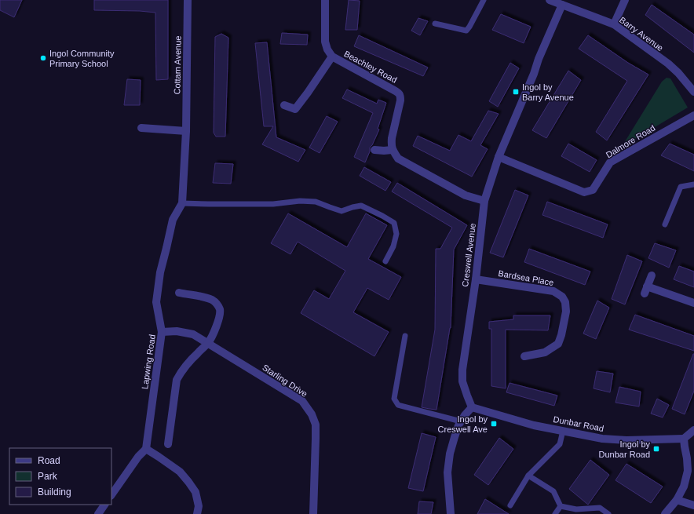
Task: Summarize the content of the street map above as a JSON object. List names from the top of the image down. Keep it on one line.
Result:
{"streets":{"street":["Barry Avenue","Cottam Avenue","Beachley Road","Dalmore Road","Creswell Avenue","Bardsea Place","Lapwing Road","Starling Drive","Dunbar Road"]},"crossings":[["Barry Avenue","Creswell Avenue"],["Cottam Avenue","Lapwing Road"],["Dalmore Road","Creswell Avenue"],["Creswell Avenue","Bardsea Place"],["Creswell Avenue","Dunbar Road"],["Lapwing Road","Starling Drive"]],"places":{"other":["Ingol Community Primary School"],"transit":["Ingol by Barry Avenue","Ingol by Creswell Ave","Ingol by Dunbar Road"]},"legend":["Road","Park","Building"]}
